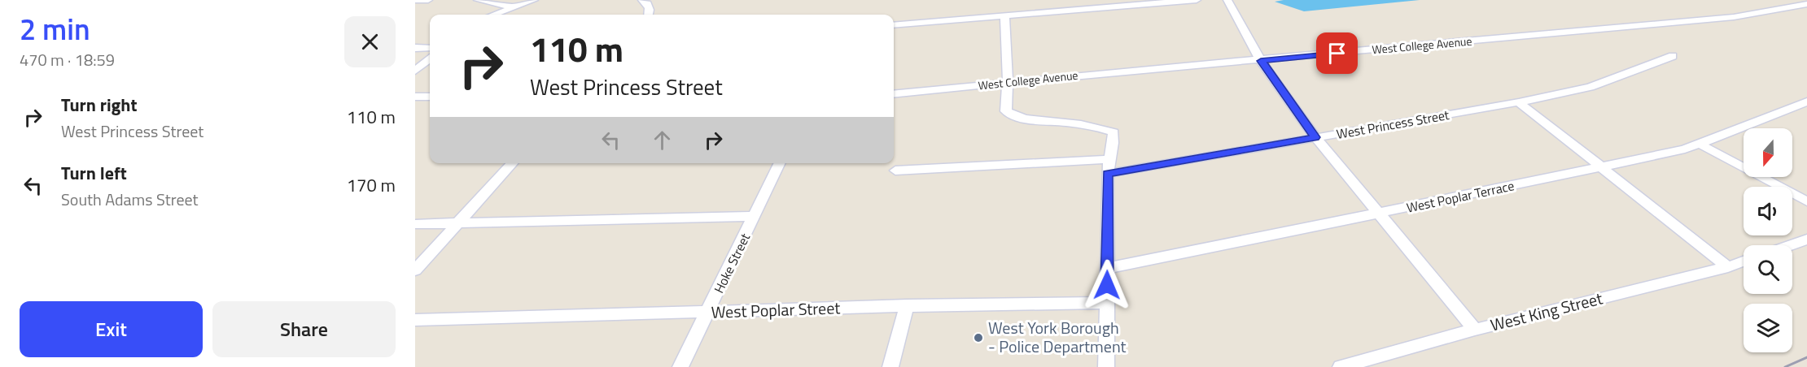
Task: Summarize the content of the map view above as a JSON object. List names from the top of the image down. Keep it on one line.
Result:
{"streets":{"street":["West College Avenue","West Princess Street","West Poplar Terrace","Hoke Street","West Poplar Street","West King Street"]},"crossings":[["Hoke Street","West Poplar Street"]],"places":["West York Borough - Police Department"],"north":"bottom","page":{"heading":["2 min","470 m · 18:59"],"turn":["110 m","West Princess Street"],"list":[{"name":"Turn right","note":"West Princess Street","value":"110 m"},{"name":"Turn left","note":"South Adams Street","value":"170 m"}],"buttons":["Exit","Share"]}}
